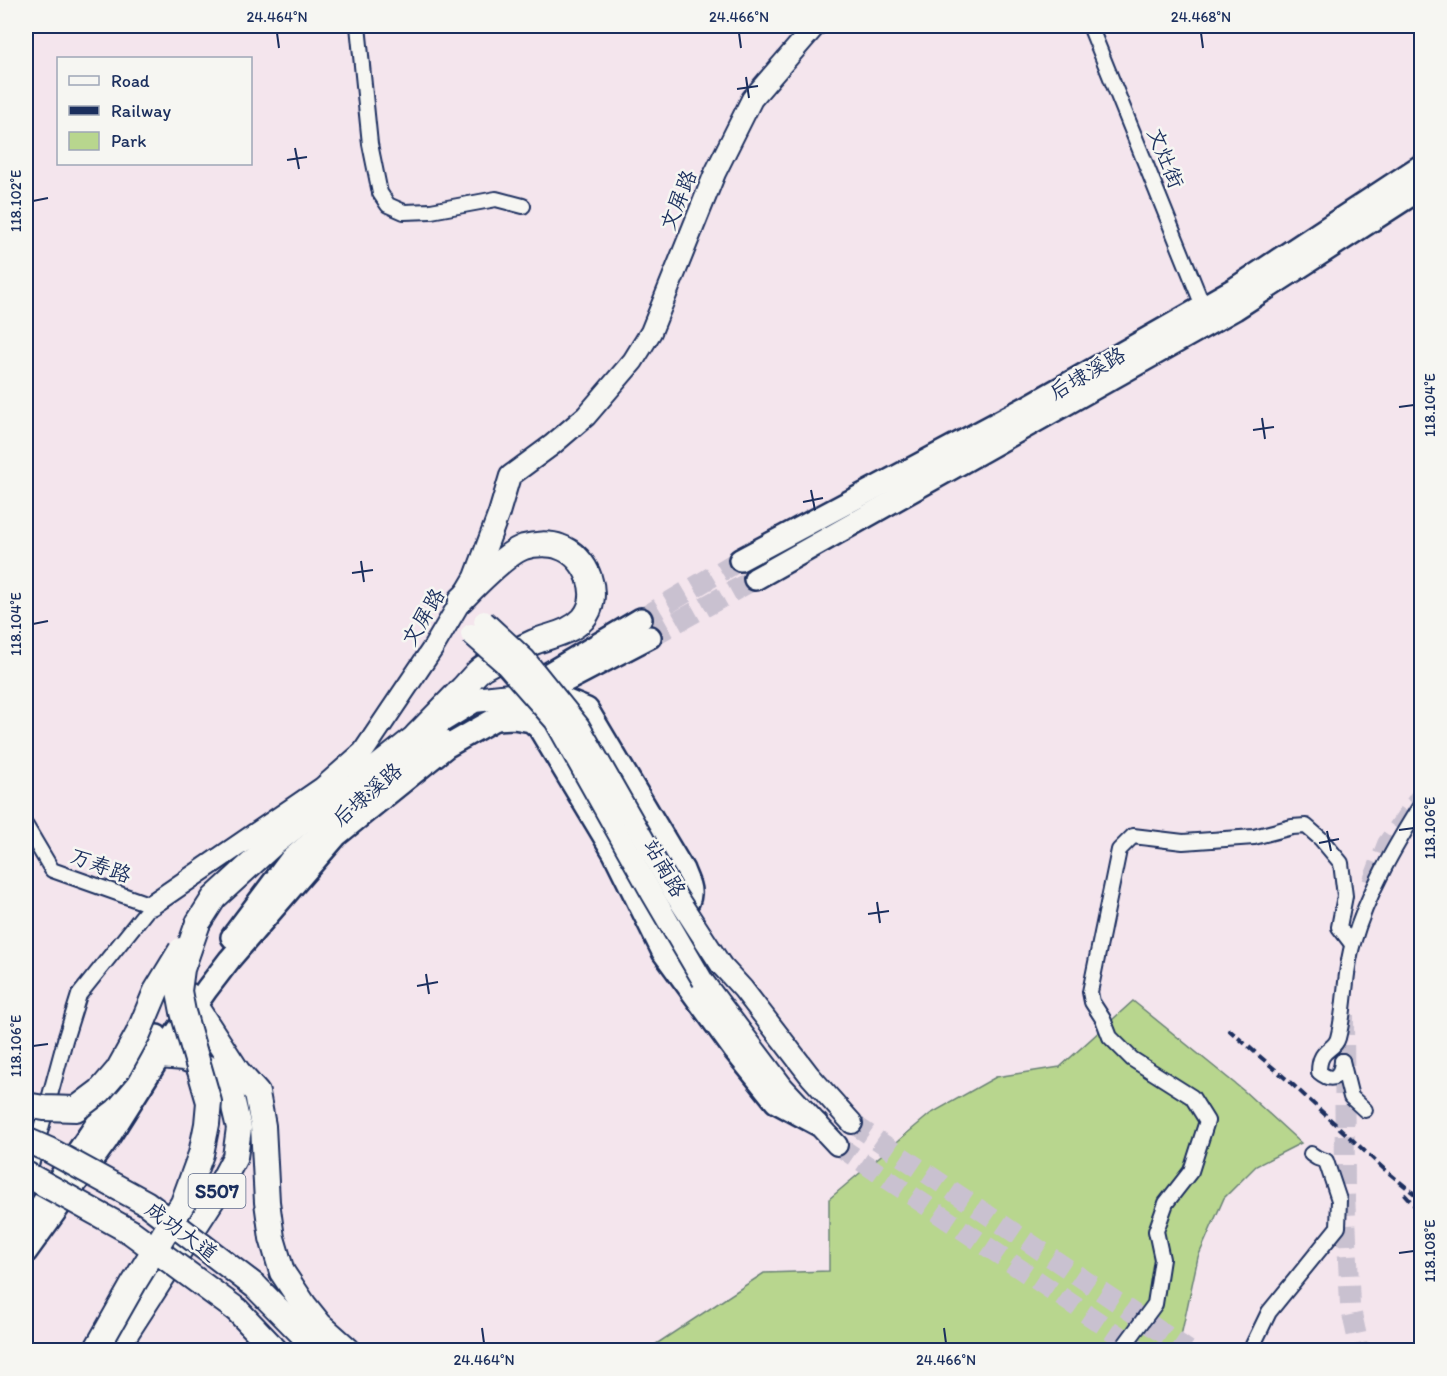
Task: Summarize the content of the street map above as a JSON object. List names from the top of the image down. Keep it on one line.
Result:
{"streets":{"highway":["S507","成功大道"],"main road":["文屏路","后埭溪路","站南路"],"street":["文灶街","万寿路"]},"crossings":[["文灶街","后埭溪路"],["文屏路","万寿路"],["文屏路","站南路"]],"legend":["Road","Railway","Park"],"coordinates":["24.464°N","24.466°N","24.468°N","118.102°E","118.104°E","118.106°E","118.108°E"]}
